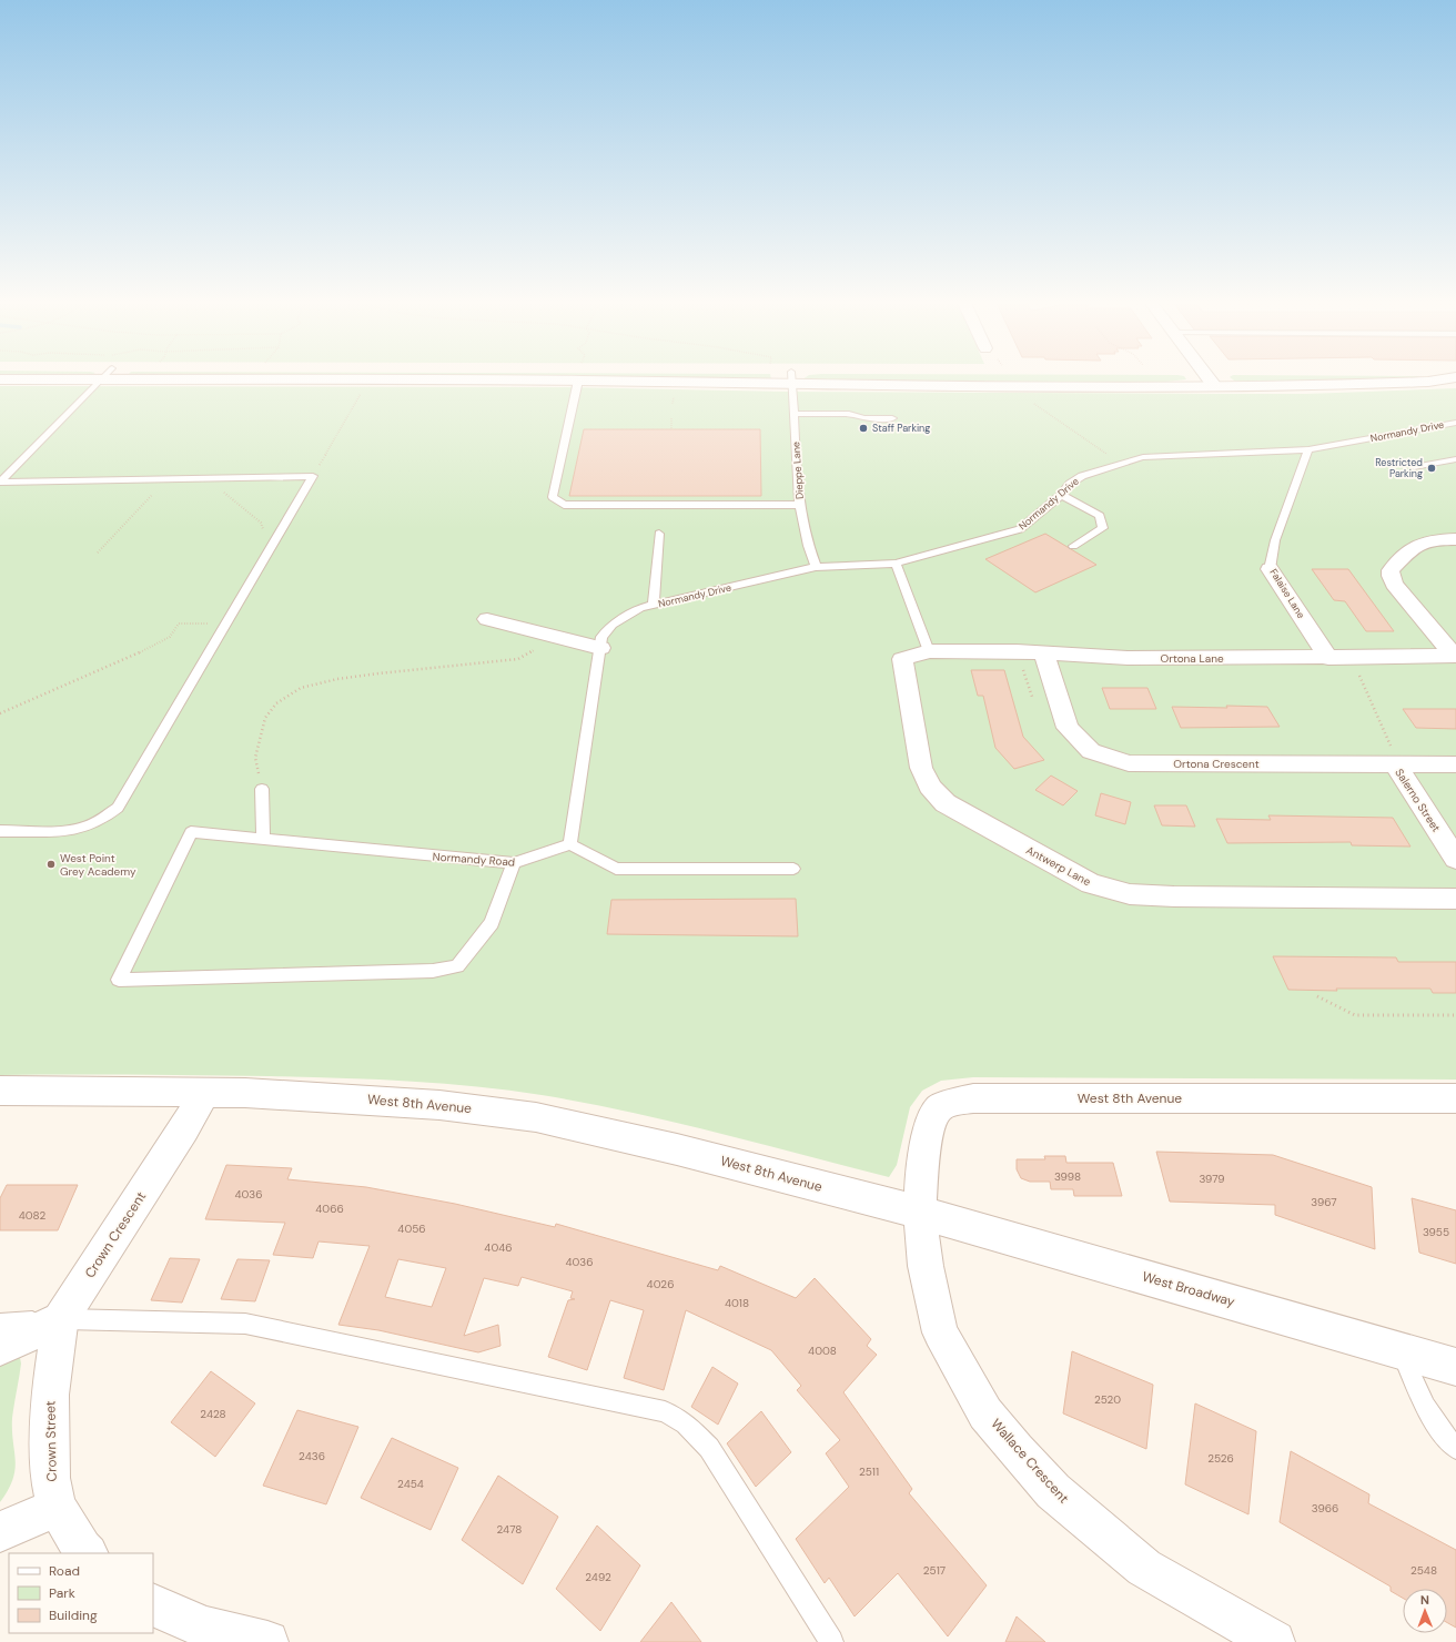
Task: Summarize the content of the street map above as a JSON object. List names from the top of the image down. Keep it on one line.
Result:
{"streets":{"street":["Falaise Lane","Ortona Lane","Ortona Crescent","Salerno Street","Antwerp Lane","West 8th Avenue","Crown Crescent","West Broadway","Crown Street","Wallace Crescent"],"lane":["Normandy Drive","Dieppe Lane","Normandy Road"]},"crossings":[["Normandy Drive","Dieppe Lane"],["Normandy Drive","Falaise Lane"],["Falaise Lane","Ortona Lane"],["Ortona Lane","Ortona Crescent"],["Ortona Lane","Antwerp Lane"],["Ortona Crescent","Salerno Street"],["West 8th Avenue","Crown Crescent"],["West 8th Avenue","West Broadway"],["West 8th Avenue","Wallace Crescent"],["Crown Crescent","Crown Street"],["West Broadway","Wallace Crescent"]],"places":["Staff Parking","Restricted Parking","West Point Grey Academy"],"house_numbers":["3998","3979","4036","3967","4066","4082","4056","3955","4046","4036","4026","4018","4008","2520","2428","2436","2526","2511","2454","3966","2478","2517","2548","2492"],"legend":["Road","Park","Building"],"north":"top"}
